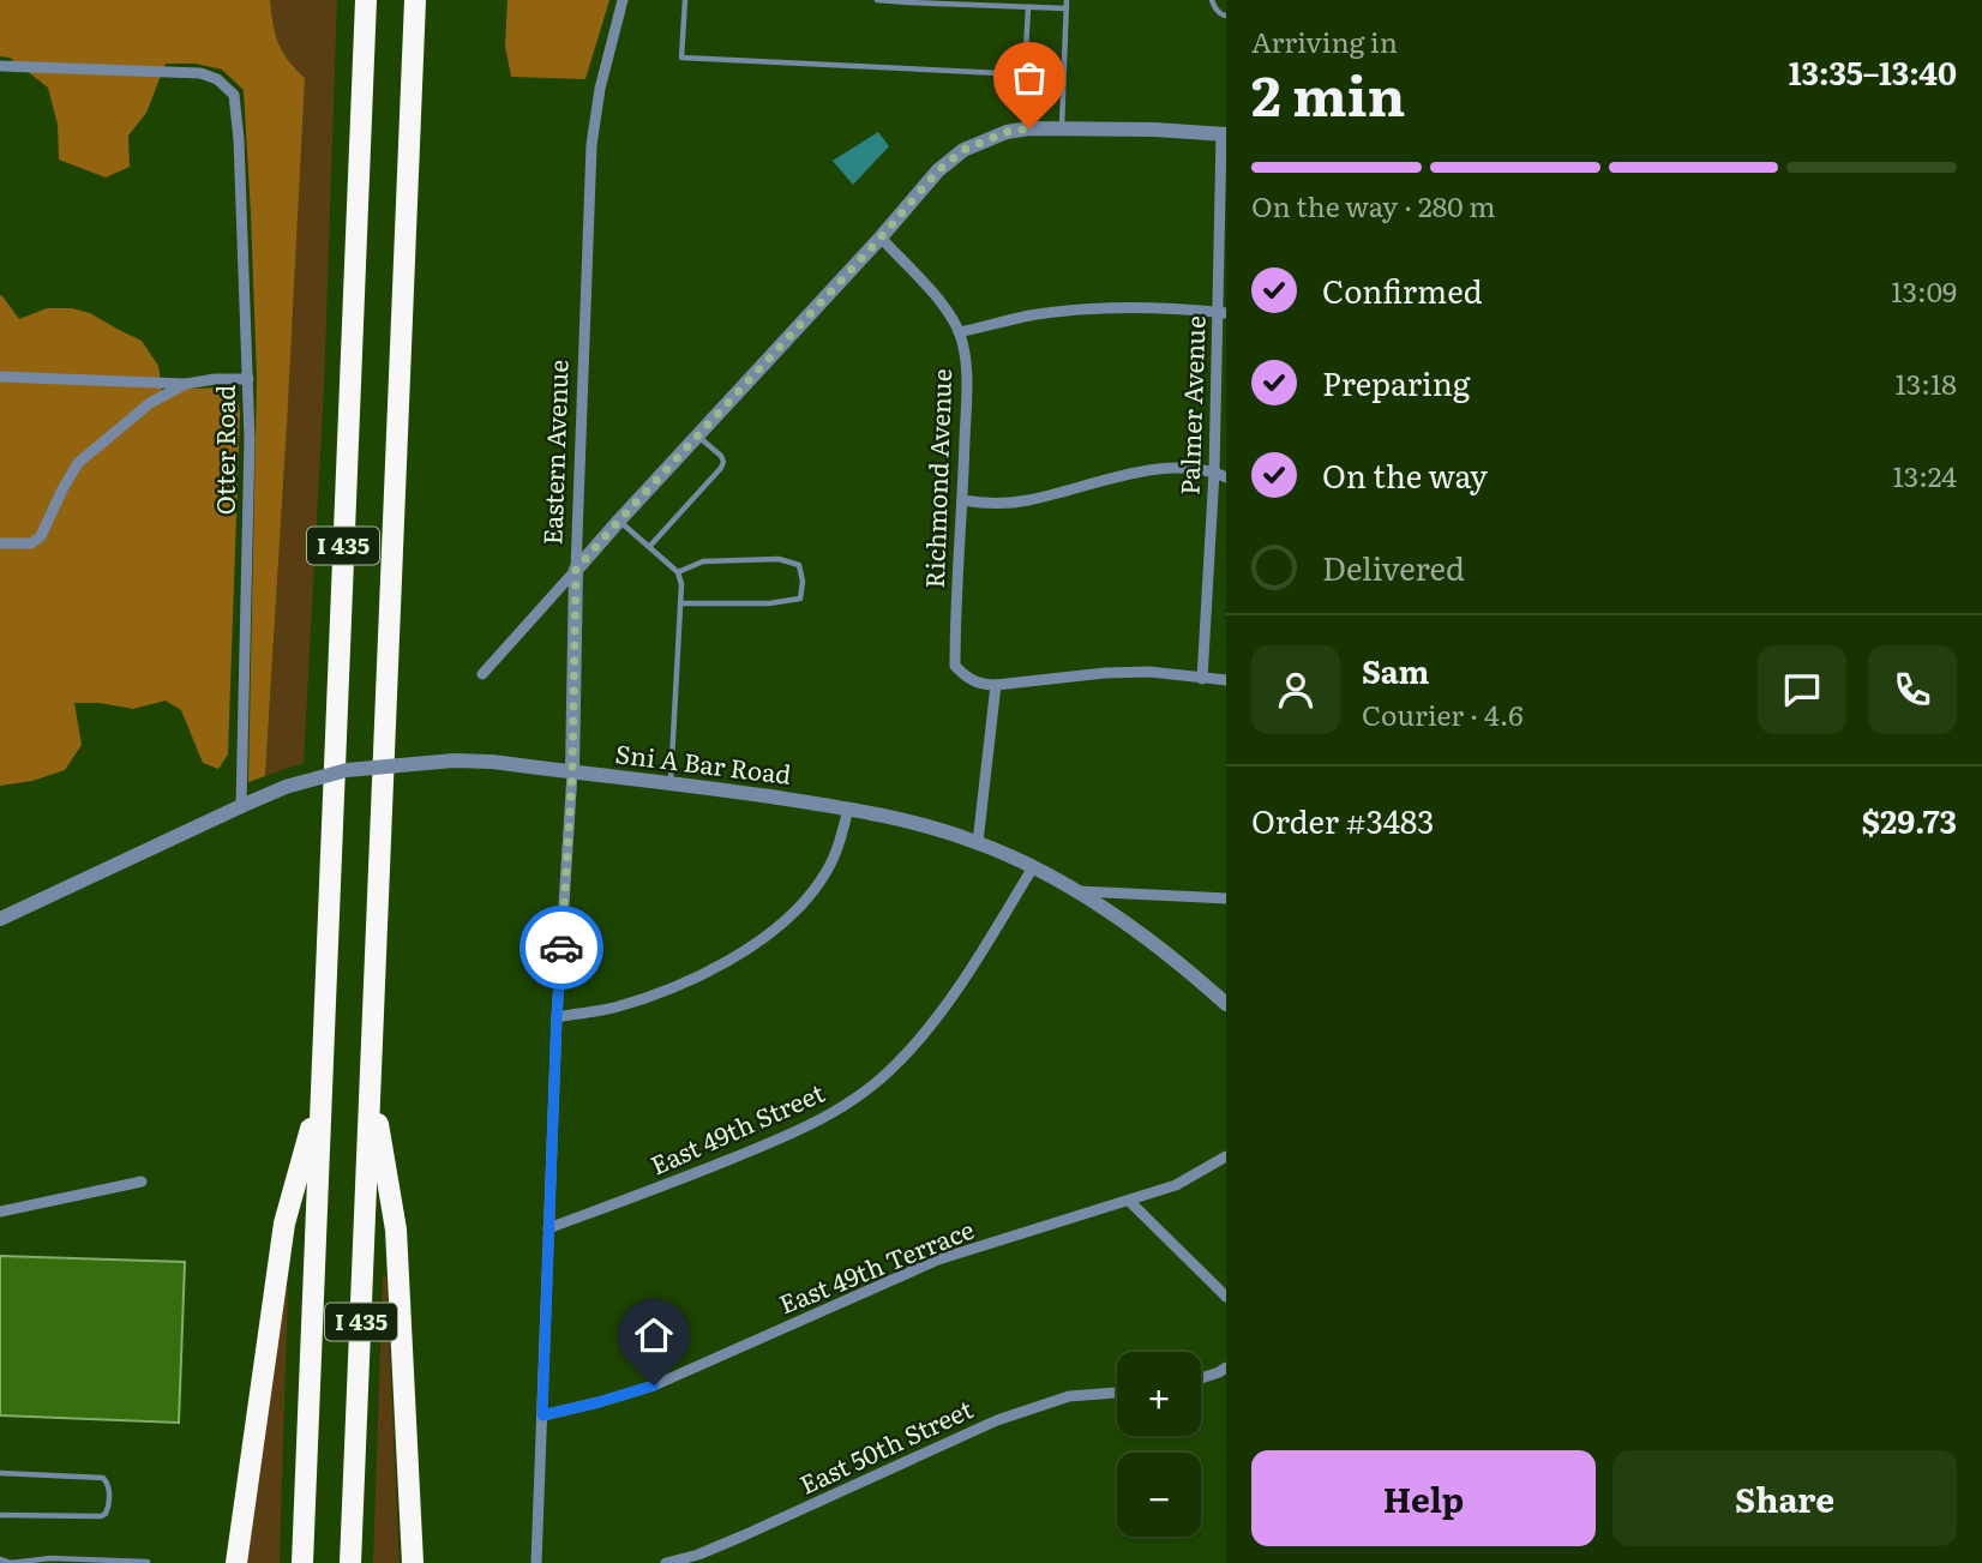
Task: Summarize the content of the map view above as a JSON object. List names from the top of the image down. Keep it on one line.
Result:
{"streets":{"highway":["I 435"],"street":["Palmer Avenue","Otter Road","Eastern Avenue","Richmond Avenue","Sni A Bar Road","East 49th Street","East 49th Terrace","East 50th Street"]},"crossings":[["Otter Road","Sni A Bar Road"],["Eastern Avenue","Sni A Bar Road"],["Eastern Avenue","East 49th Street"],["Eastern Avenue","East 49th Terrace"],["Sni A Bar Road","East 49th Street"]],"page":{"heading":["2 min","Arriving in","13:35–13:40"],"panel":["Sam","Courier · 4.6","Order #3483","$29.73"],"bar":"On the way · 280 m","list":[["Confirmed","13:09"],["Preparing","13:18"],["On the way","13:24"],"Delivered"],"map_buttons":["+","−"],"buttons":["Help","Share"]}}
